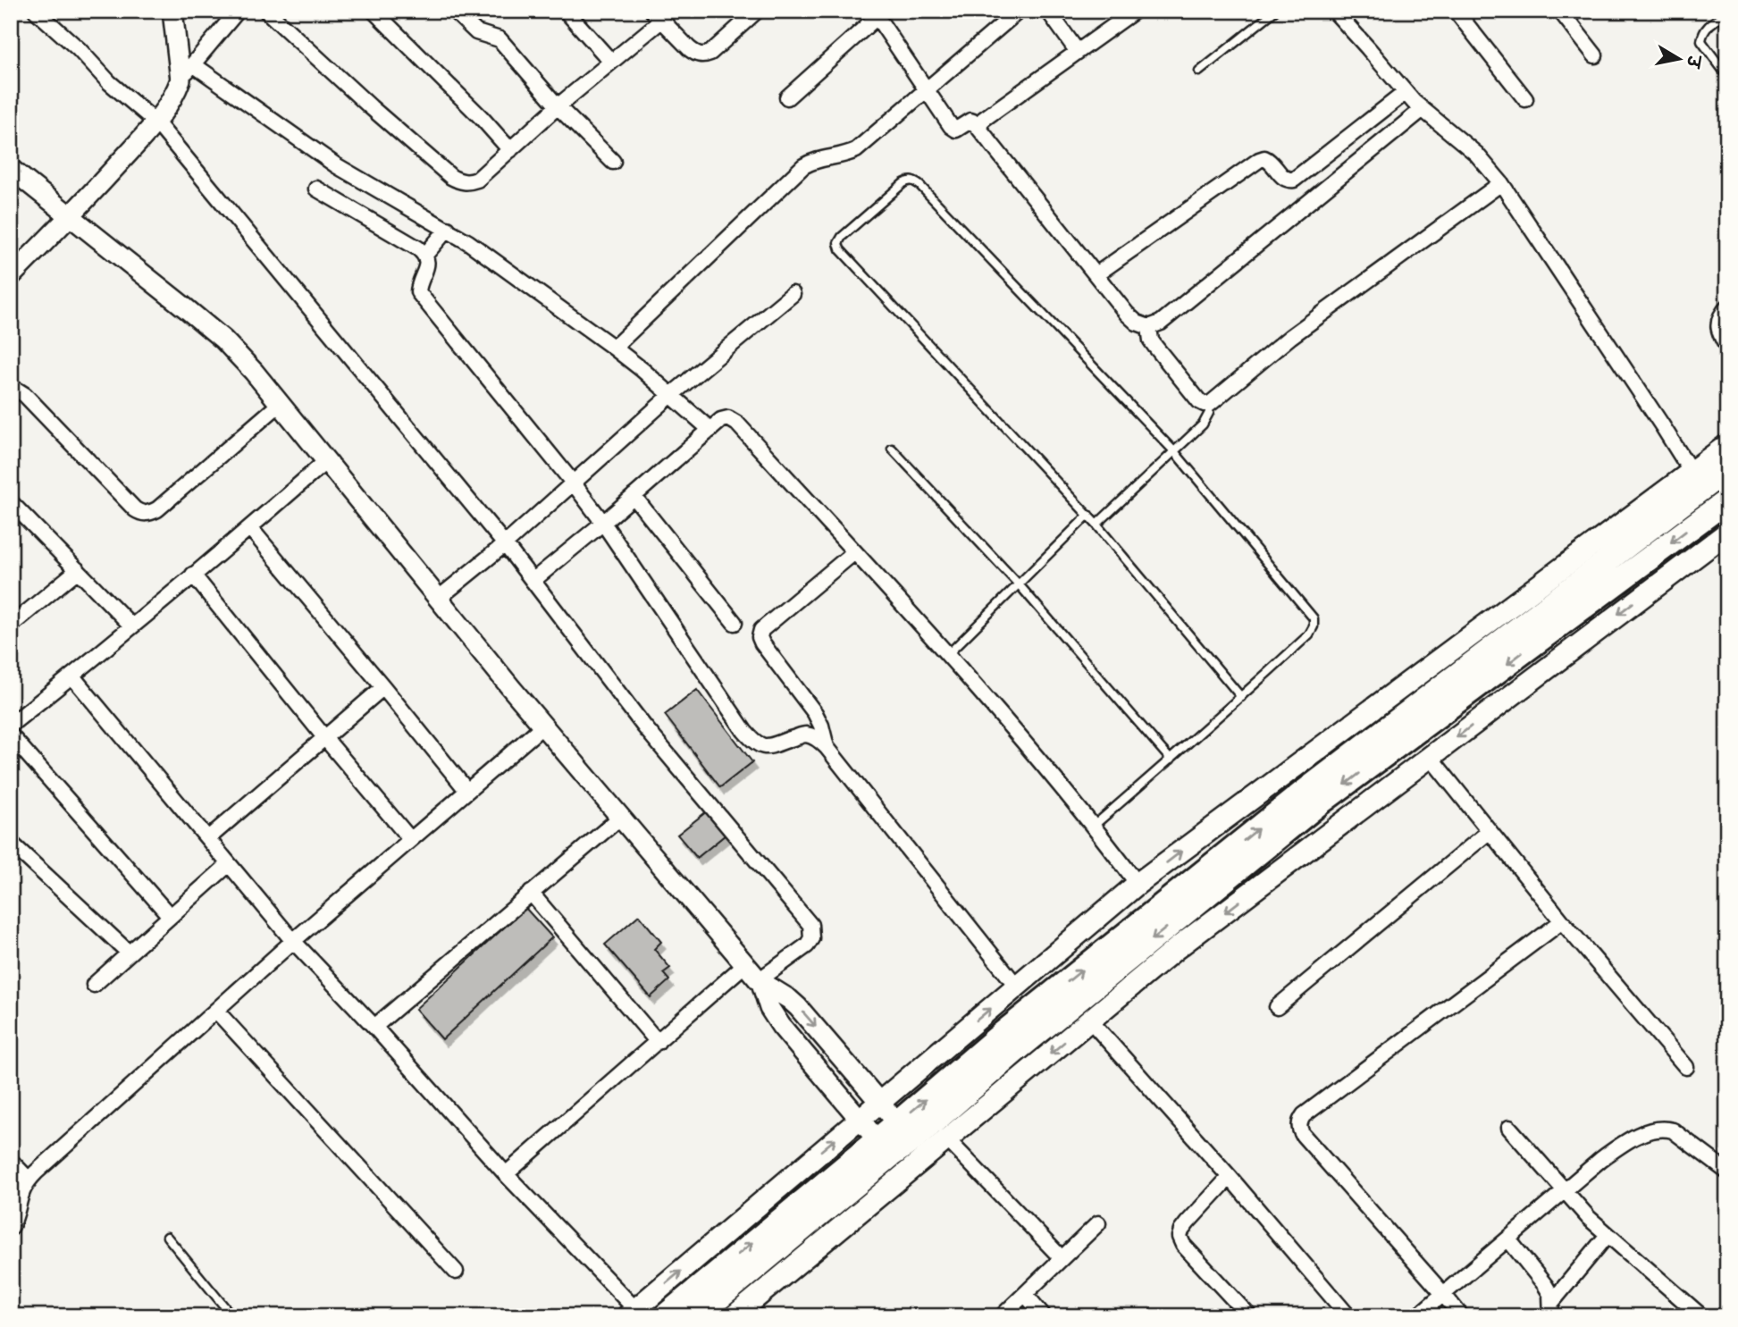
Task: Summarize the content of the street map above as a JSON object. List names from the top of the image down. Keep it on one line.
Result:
{"north":"right"}
